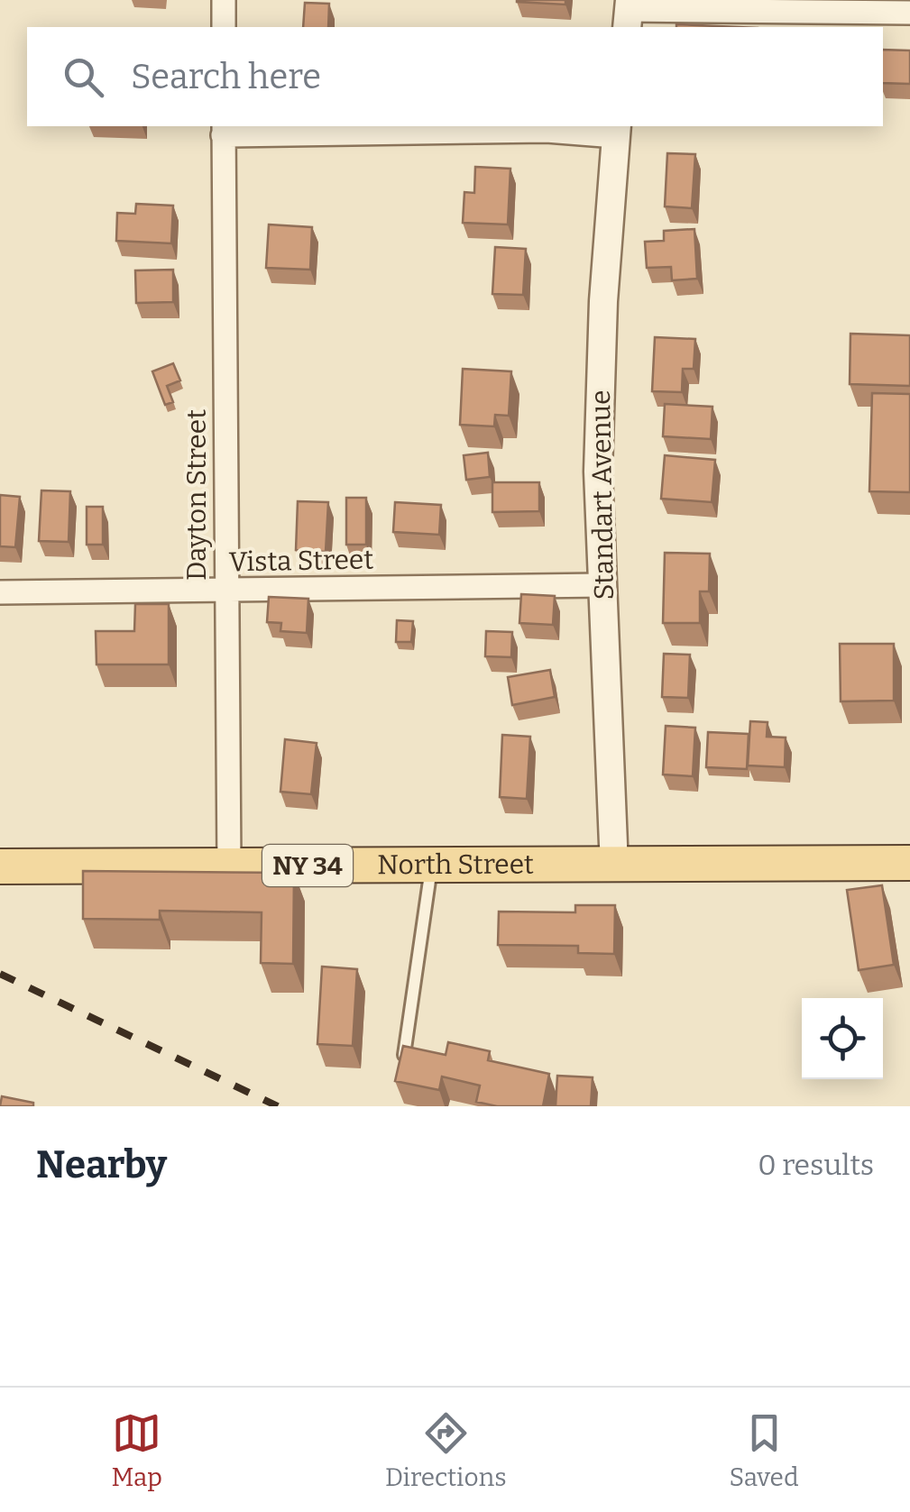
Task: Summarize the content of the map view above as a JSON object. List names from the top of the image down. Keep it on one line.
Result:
{"streets":{"main road":["NY 34","North Street"],"street":["Dayton Street","Standart Avenue","Vista Street"]},"crossings":[["Dayton Street","Vista Street"],["Dayton Street","North Street"],["Standart Avenue","Vista Street"],["Standart Avenue","North Street"]],"page":{"search":"Search here","heading":["Nearby","0 results"],"nav":["Map","Directions","Saved"]}}
